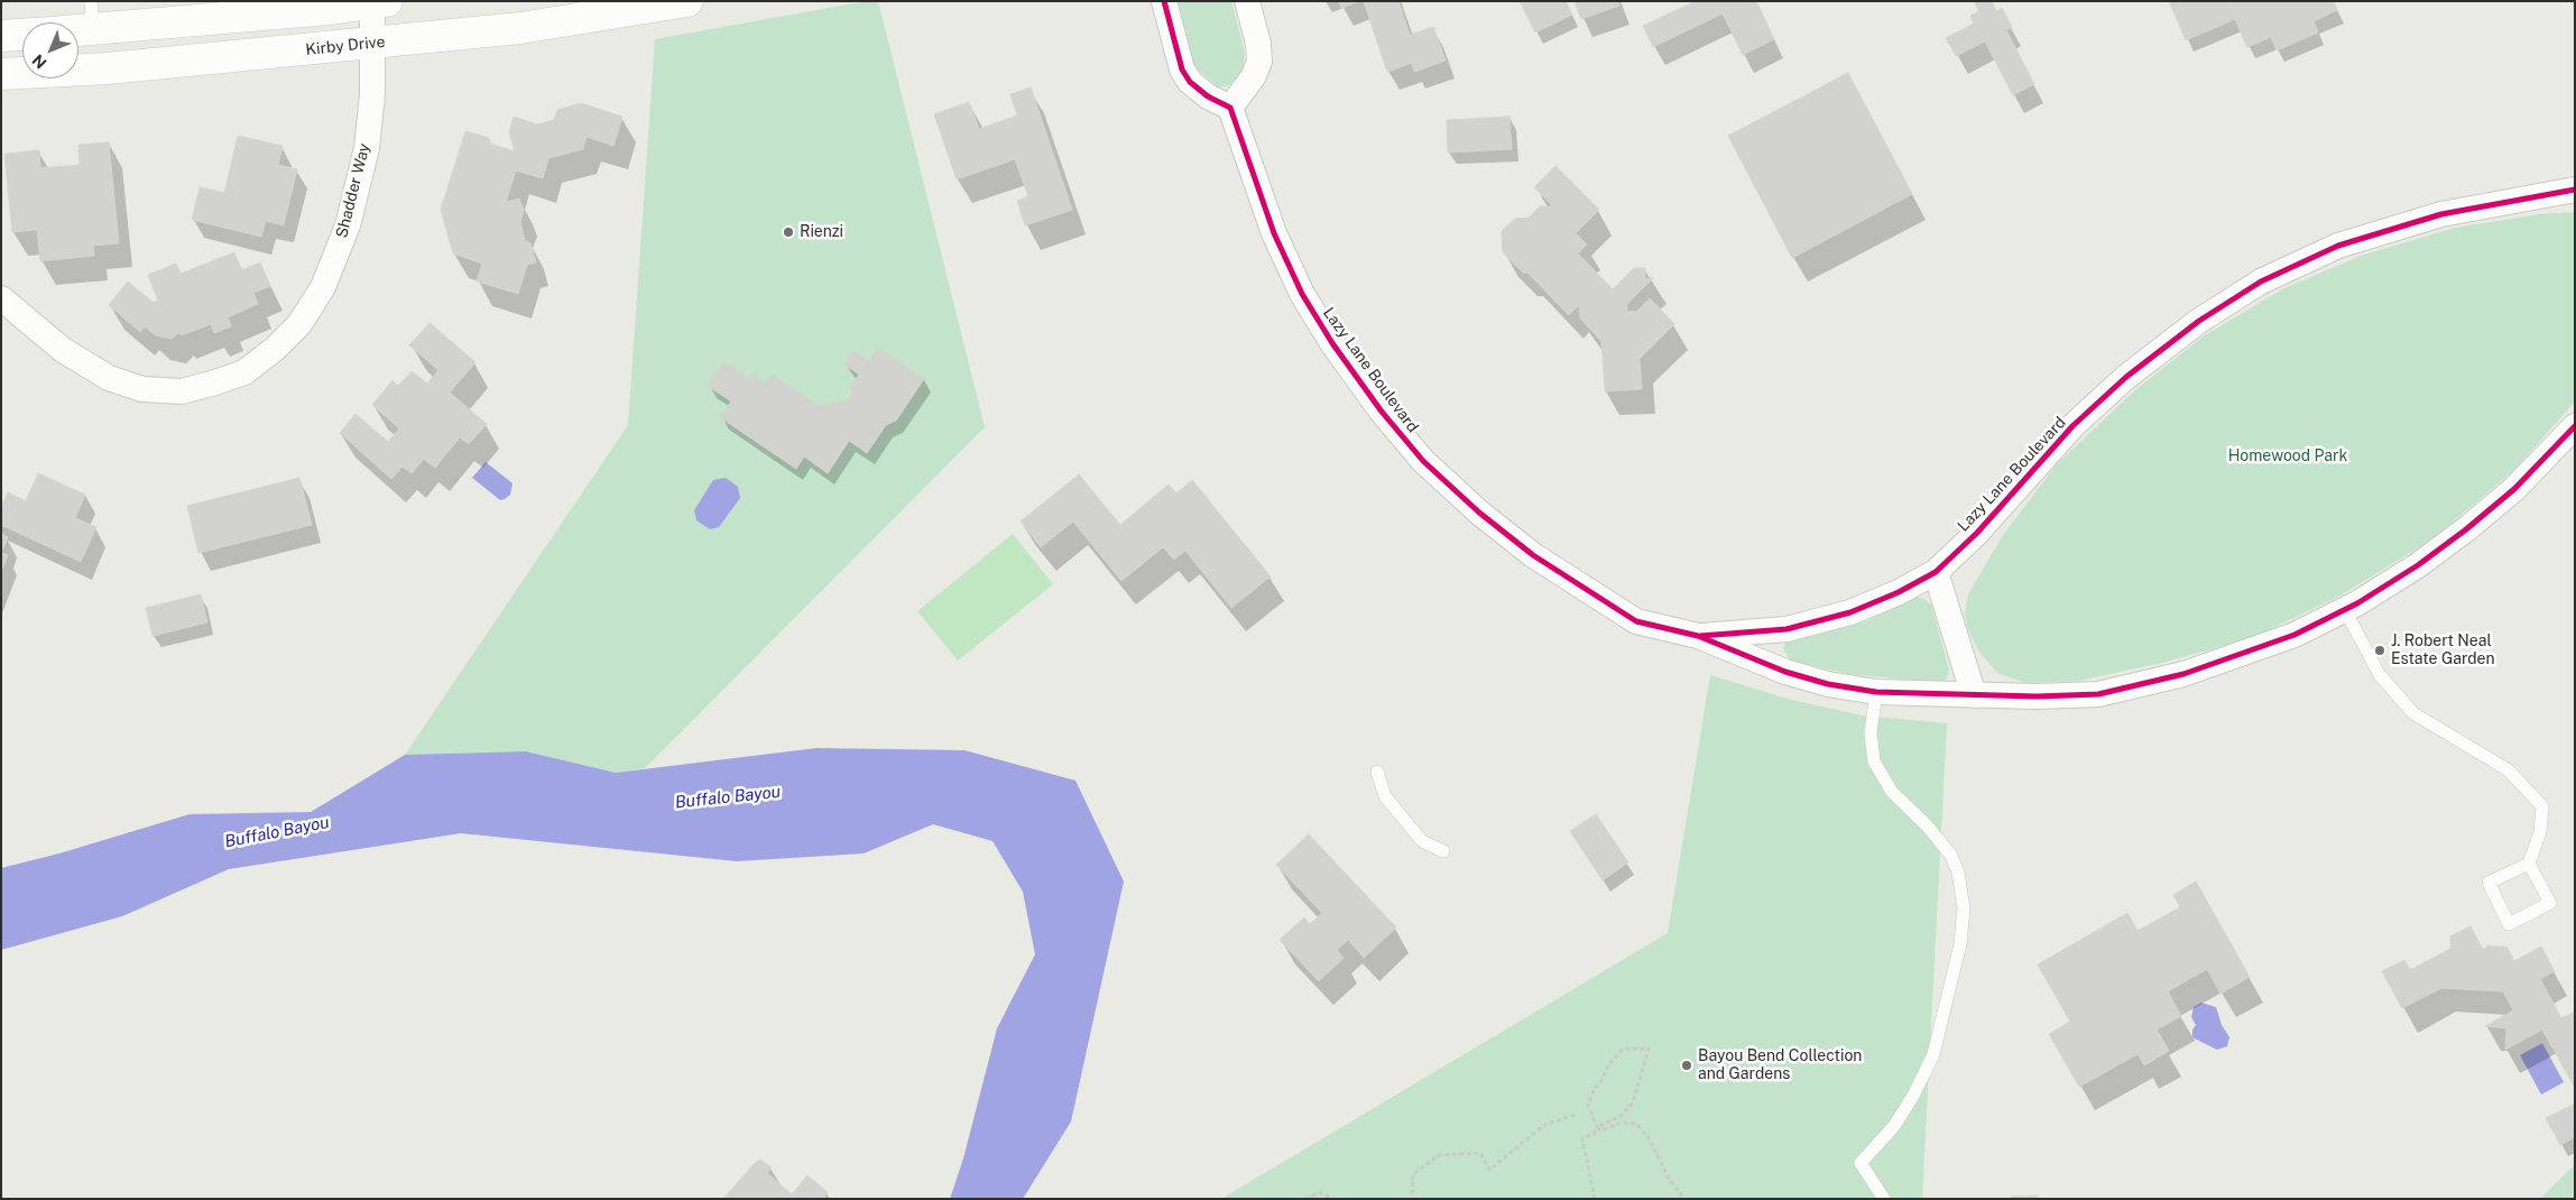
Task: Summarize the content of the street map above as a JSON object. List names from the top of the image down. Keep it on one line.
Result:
{"streets":{"main road":["Kirby Drive"],"street":["Shadder Way","Lazy Lane Boulevard"]},"crossings":[["Kirby Drive","Shadder Way"]],"water":["Buffalo Bayou"],"parks":["Homewood Park"],"places":["Rienzi","J. Robert Neal Estate Garden","Bayou Bend Collection and Gardens"],"north":"bottom left"}
